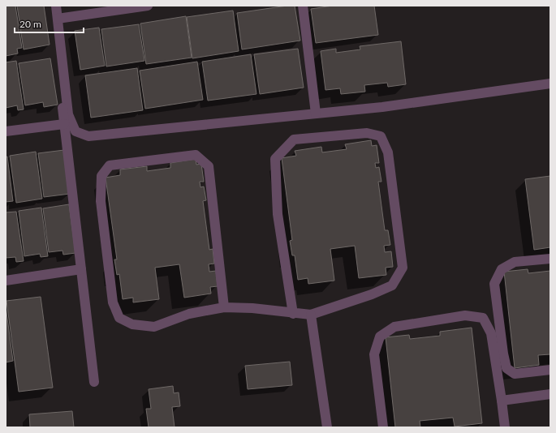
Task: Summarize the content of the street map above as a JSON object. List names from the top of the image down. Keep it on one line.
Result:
{"scale_bar":"20 m"}
